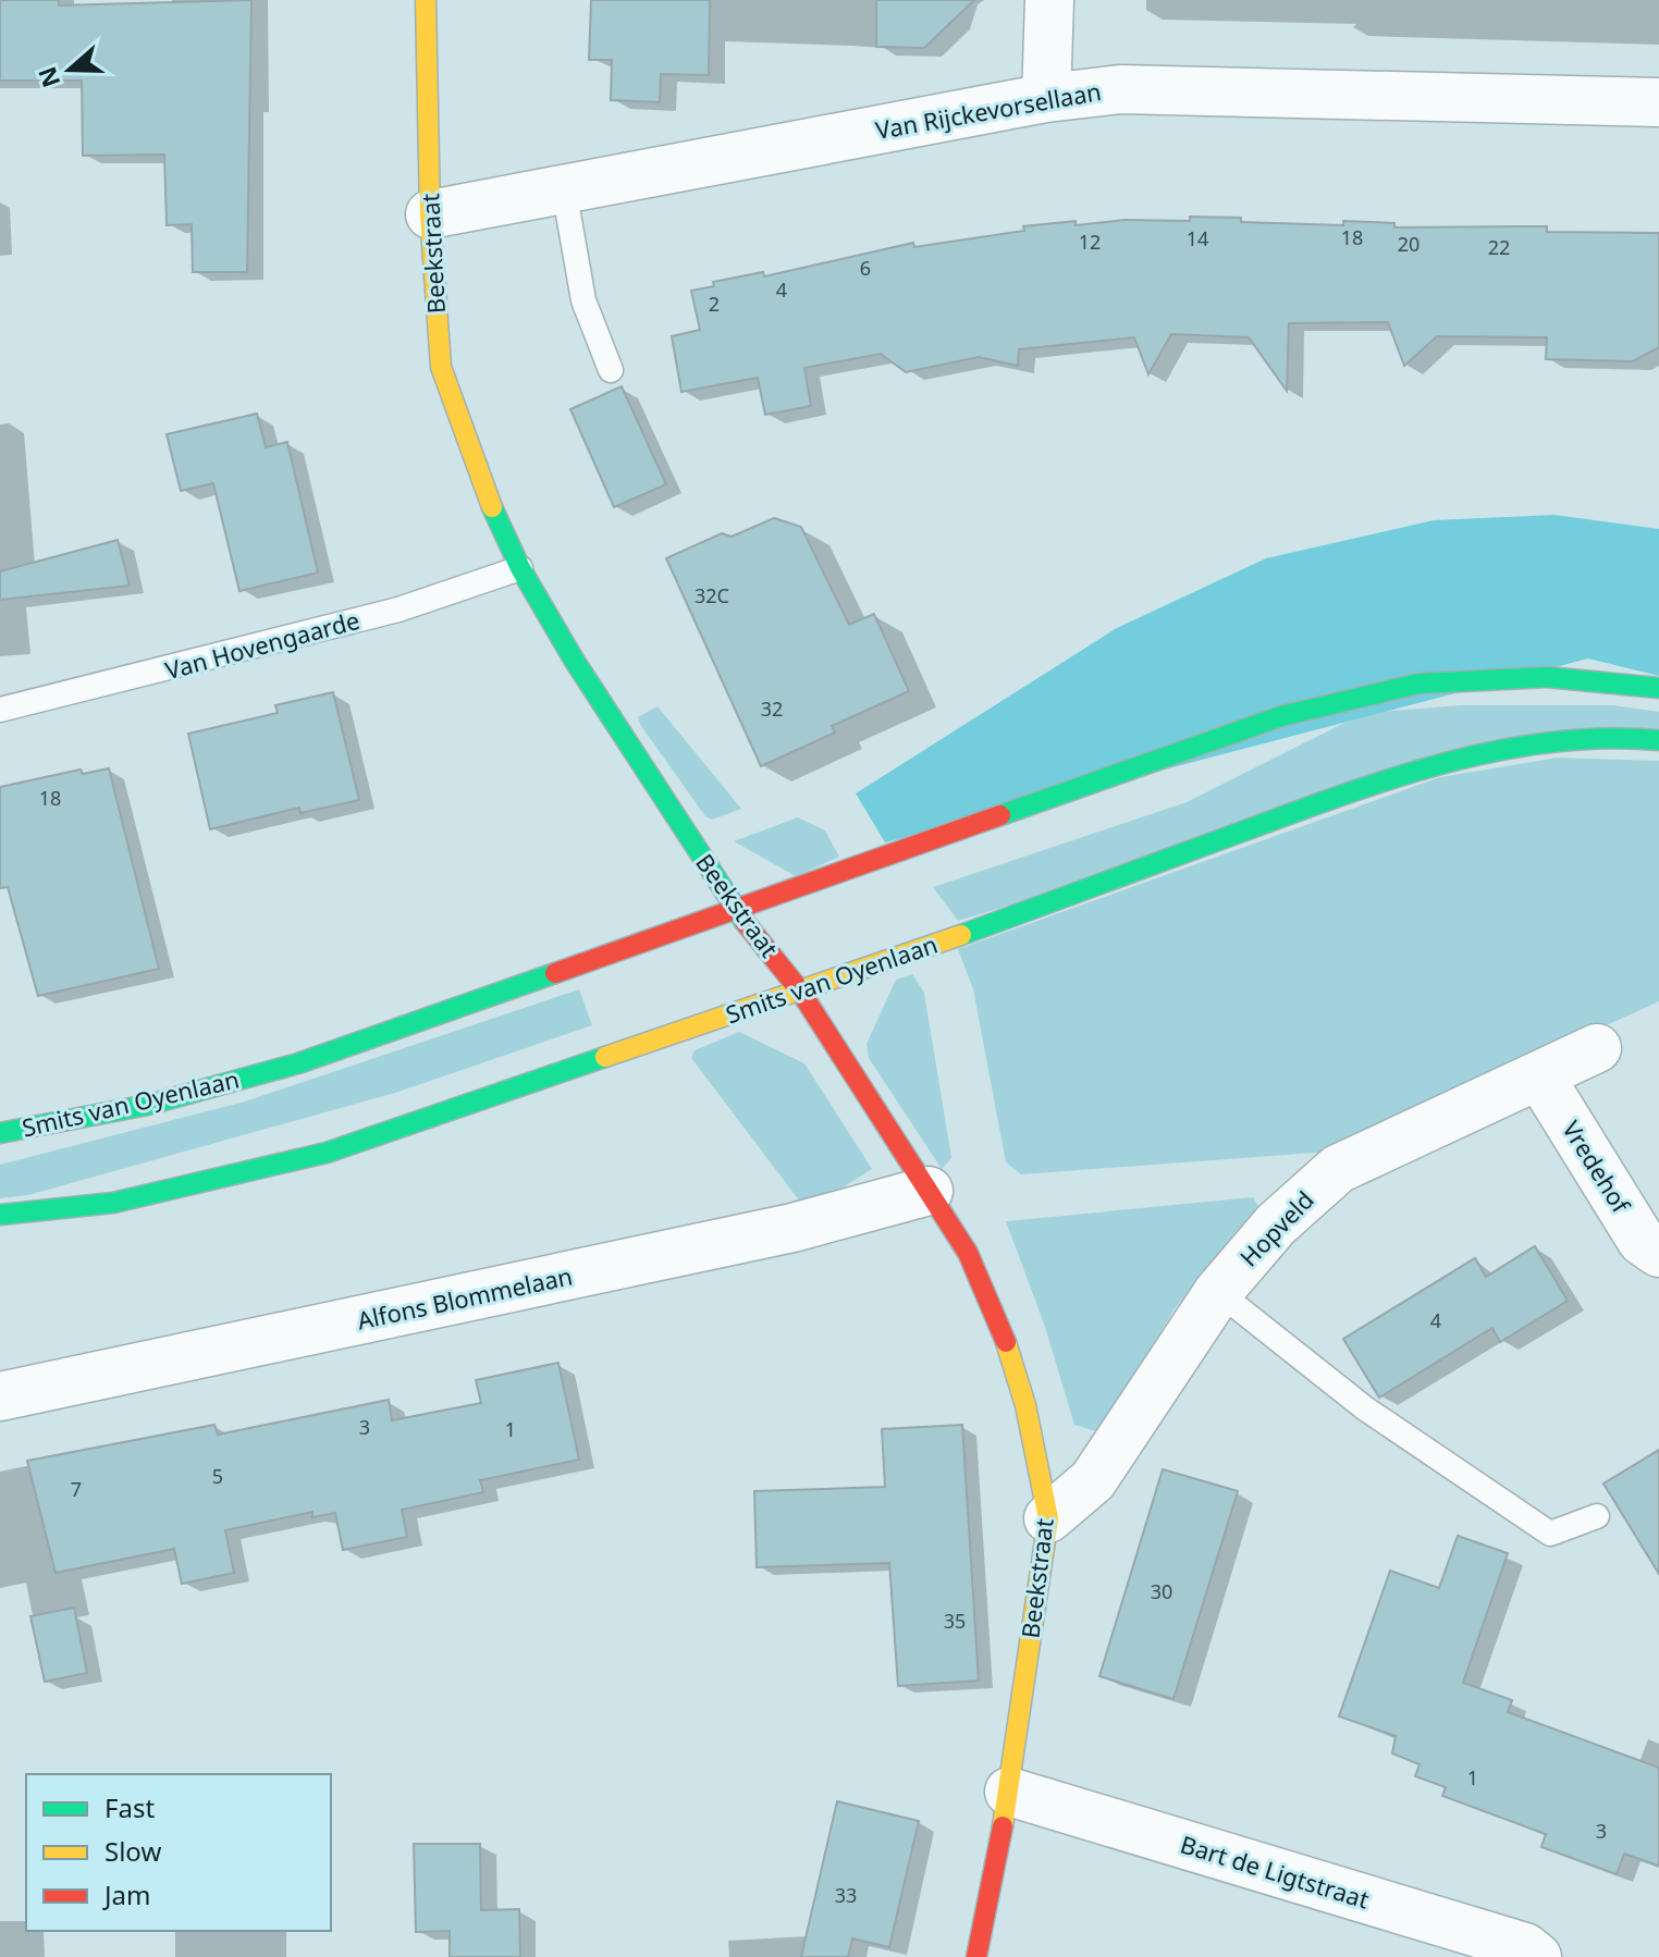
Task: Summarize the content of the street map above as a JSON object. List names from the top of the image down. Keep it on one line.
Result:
{"streets":{"main road":["Beekstraat","Smits van Oyenlaan"],"street":["Van Rijckevorsellaan","Vredehof","Hopveld","Alfons Blommelaan","Bart de Ligtstraat"],"lane":["Van Hovengaarde"]},"crossings":[["Van Rijckevorsellaan","Beekstraat"],["Beekstraat","Van Hovengaarde"],["Beekstraat","Smits van Oyenlaan"],["Beekstraat","Hopveld"],["Beekstraat","Alfons Blommelaan"],["Beekstraat","Bart de Ligtstraat"],["Vredehof","Hopveld"]],"house_numbers":["18","14","12","20","22","6","4","2","32C","32","18","4","3","1","5","7","30","35","1","3","33"],"legend":["Fast","Slow","Jam"],"north":"left"}
